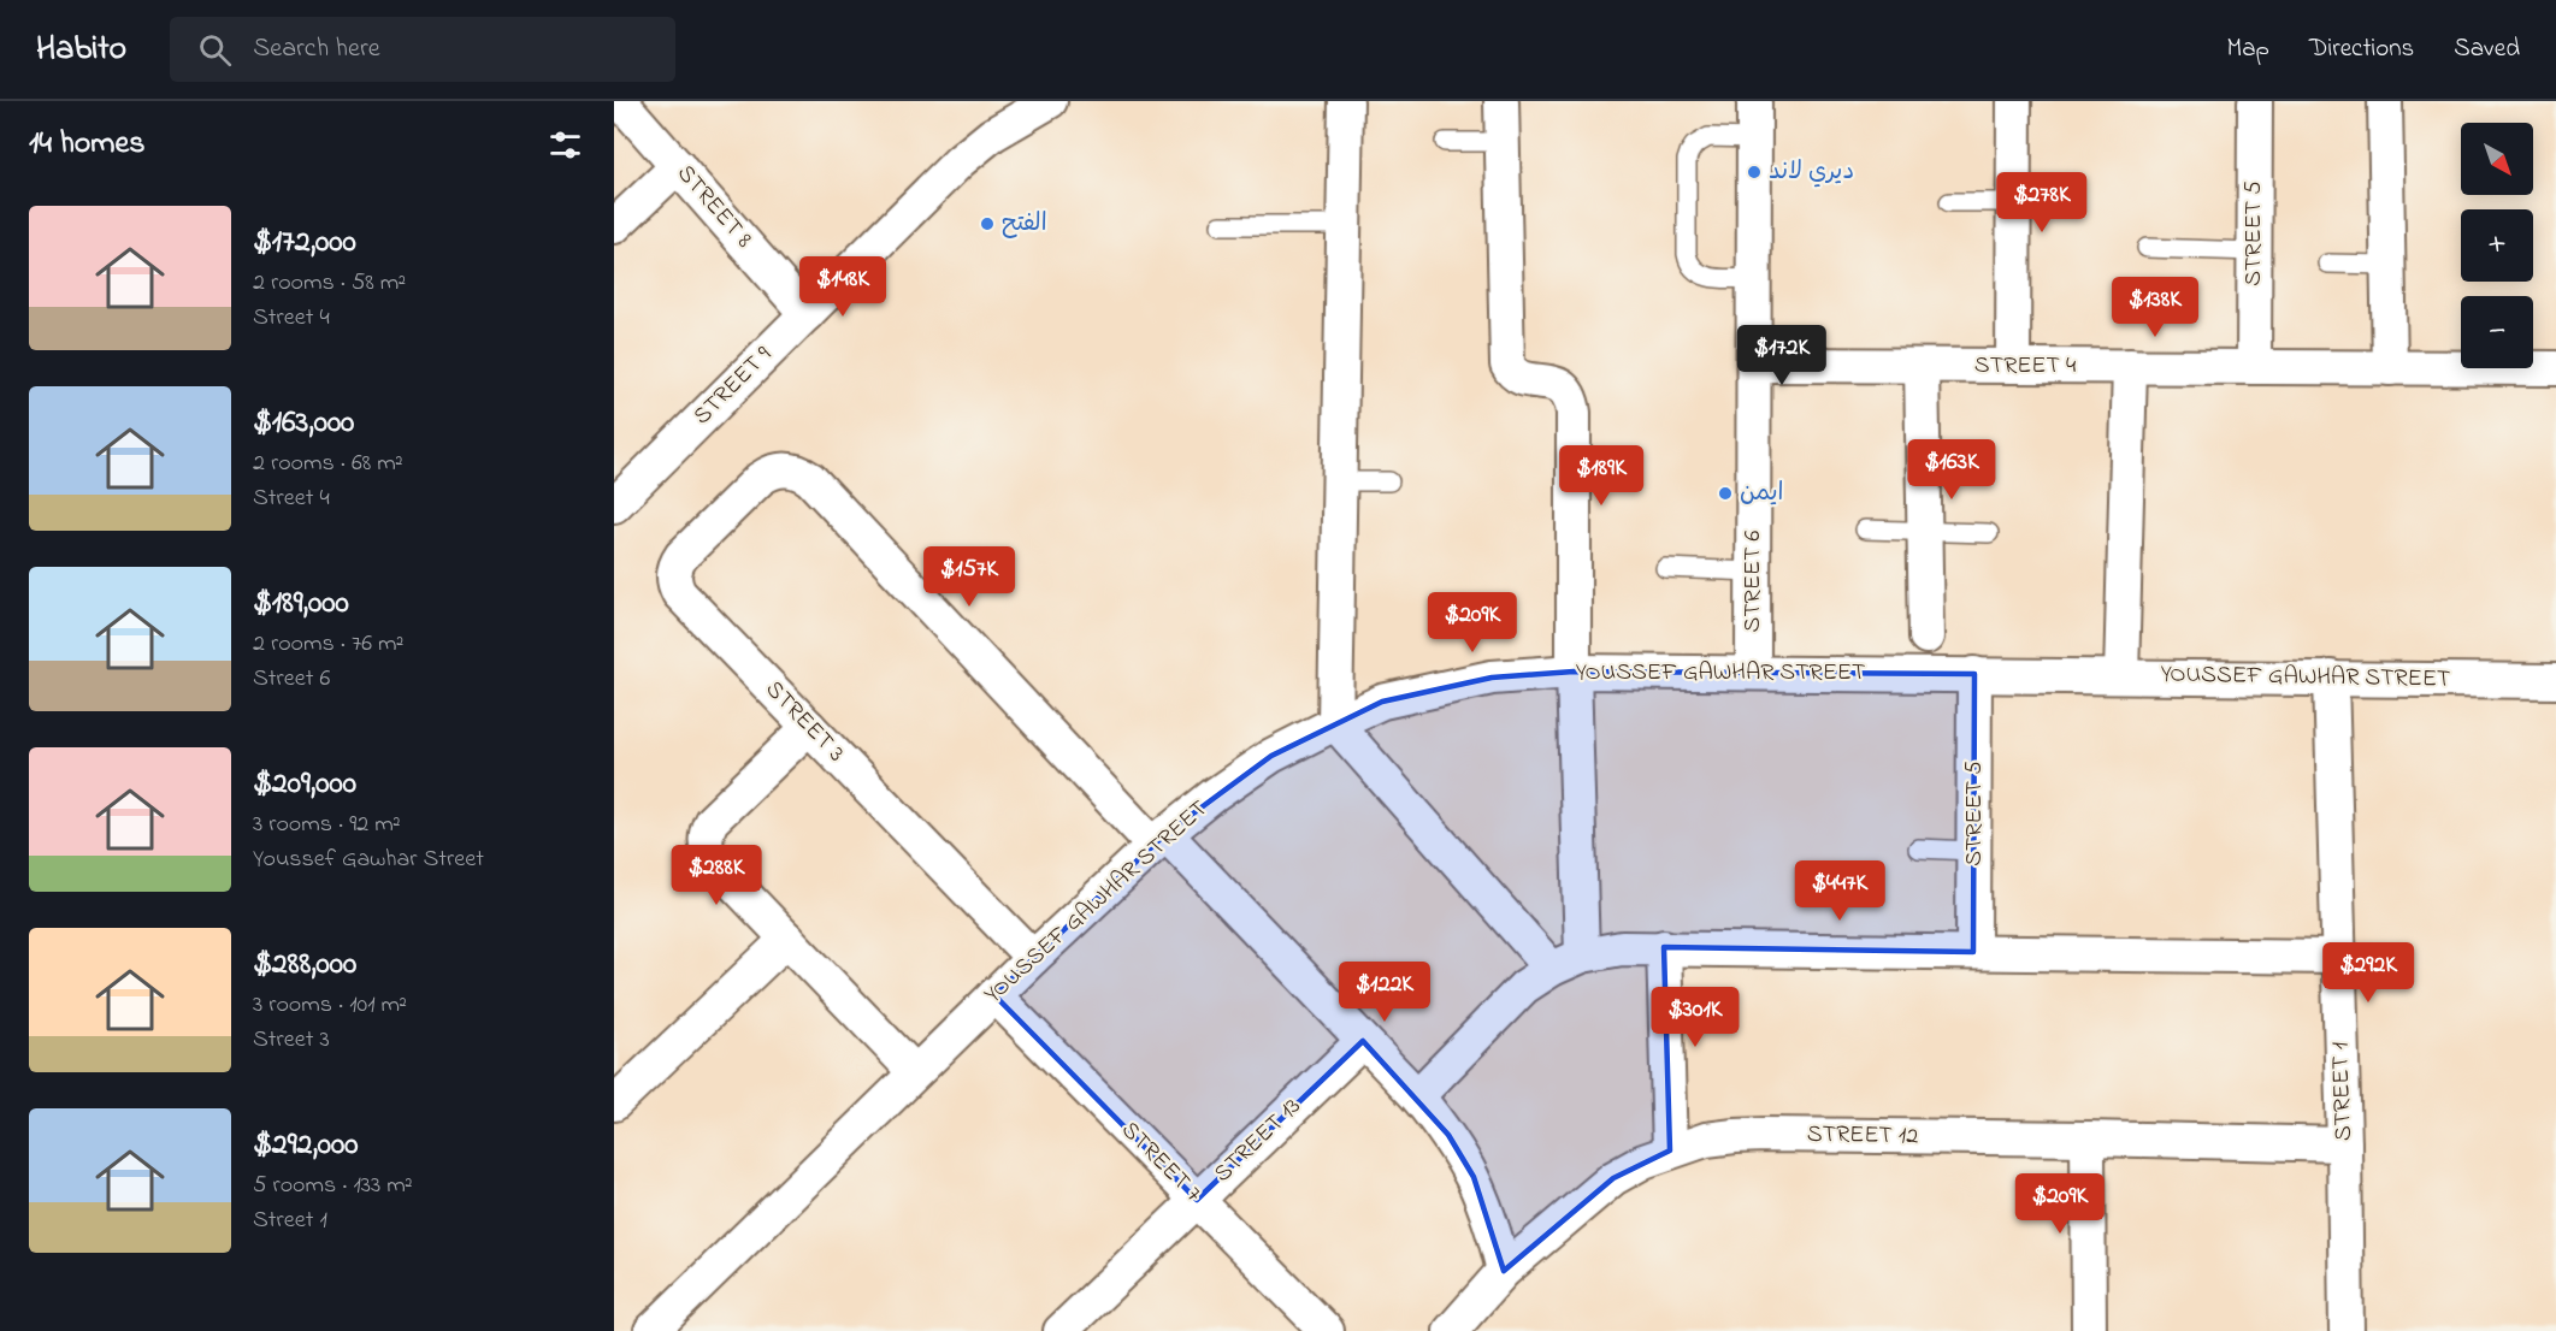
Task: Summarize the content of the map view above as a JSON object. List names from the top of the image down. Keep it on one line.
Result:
{"streets":{"street":["STREET 8","STREET 5","STREET 4","STREET 9","STREET 6","YOUSSEF GAWHAR STREET","STREET 3","STREET 1","STREET 12","STREET 13","STREET 7"]},"crossings":[["STREET 8","STREET 9"],["STREET 5","STREET 4"],["STREET 5","YOUSSEF GAWHAR STREET"],["STREET 4","STREET 6"],["STREET 6","YOUSSEF GAWHAR STREET"],["YOUSSEF GAWHAR STREET","STREET 3"],["YOUSSEF GAWHAR STREET","STREET 1"],["YOUSSEF GAWHAR STREET","STREET 7"],["STREET 1","STREET 12"],["STREET 13","STREET 7"]],"places":["ديري لاند","الفتح","ايمن"],"north":"bottom right","page":{"header":"Habito","search":"Search here","nav":["Map","Directions","Saved"],"heading":"14 homes","map_buttons":["+","−"],"price":["$278K","$148K","$138K","$172K","$163K","$189K","$157K","$209K","$288K","$447K","$292K","$122K","$301K","$209K"],"list":[{"name":"$172,000","note":"2 rooms · 58 m² · Street 4"},{"name":"$163,000","note":"2 rooms · 68 m² · Street 4"},{"name":"$189,000","note":"2 rooms · 76 m² · Street 6"},{"name":"$209,000","note":"3 rooms · 92 m² · Youssef Gawhar Street"},{"name":"$288,000","note":"3 rooms · 101 m² · Street 3"},{"name":"$292,000","note":"5 rooms · 133 m² · Street 1"}]}}
